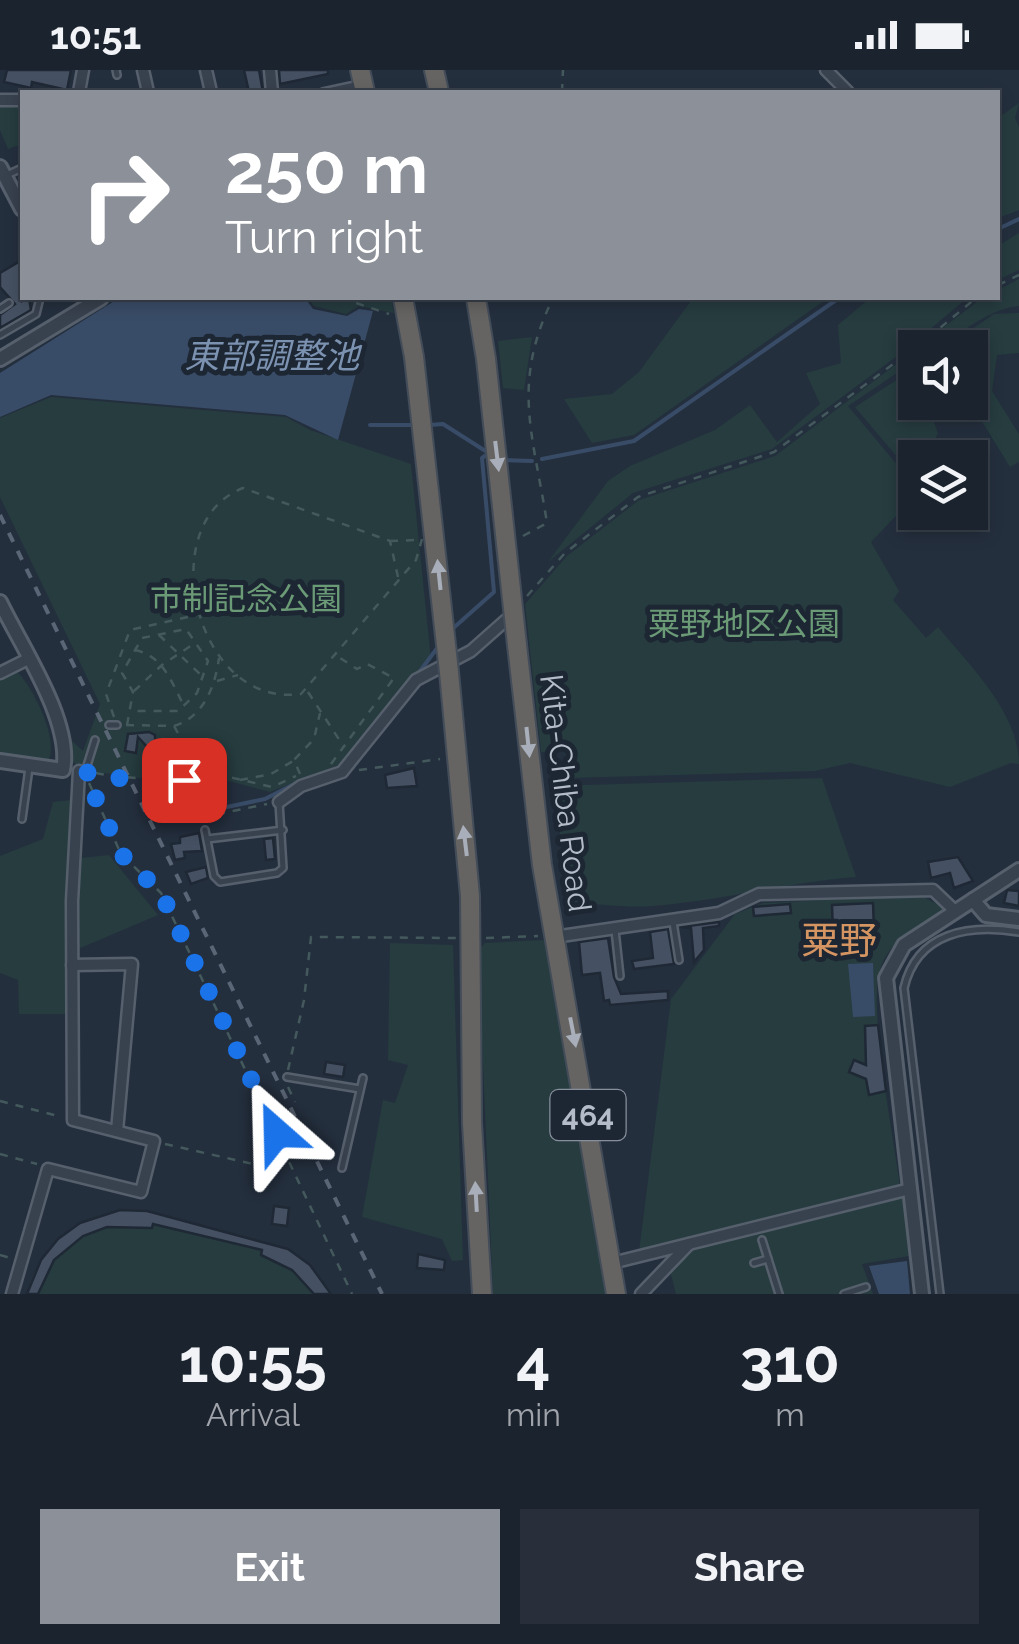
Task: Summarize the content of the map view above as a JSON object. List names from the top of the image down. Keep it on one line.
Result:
{"streets":{"highway":["Kita-Chiba Road","464"]},"districts":["粟野"],"water":["東部調整池"],"parks":["市制記念公園","粟野地区公園"],"page":{"status":"10:51","turn":["250 m","Turn right"],"eta":["10:55","Arrival","4","min","310","m"],"buttons":["Exit","Share"]}}
